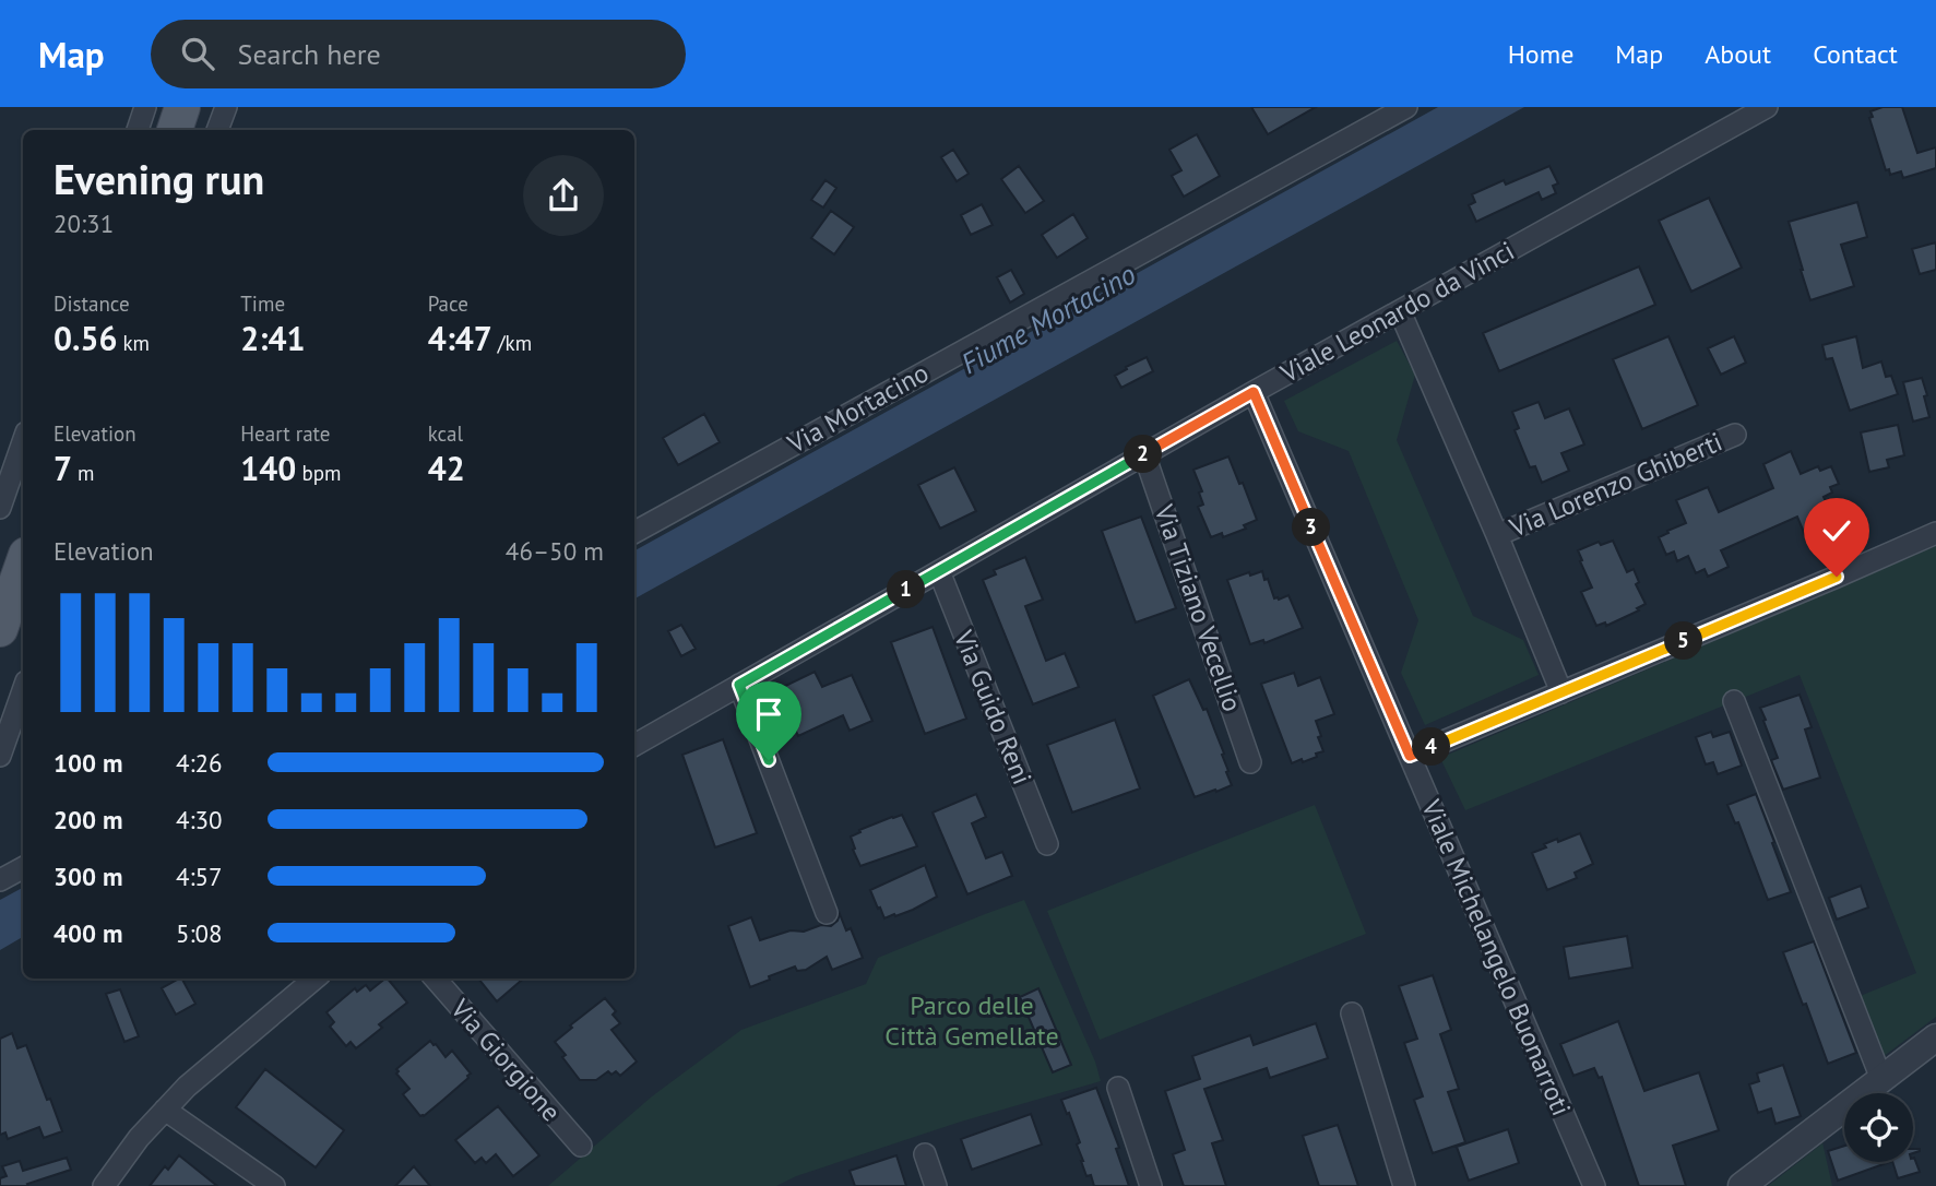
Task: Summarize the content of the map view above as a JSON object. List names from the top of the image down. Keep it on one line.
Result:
{"streets":{"street":["Viale Leonardo da Vinci","Via Mortacino","Via Lorenzo Ghiberti","Via Tiziano Vecellio","Via Guido Reni","Viale Michelangelo Buonarroti","Via Giorgione"]},"crossings":[["Viale Leonardo da Vinci","Via Lorenzo Ghiberti"],["Viale Leonardo da Vinci","Via Tiziano Vecellio"],["Viale Leonardo da Vinci","Via Guido Reni"],["Viale Leonardo da Vinci","Viale Michelangelo Buonarroti"]],"water":["Fiume Mortacino"],"parks":["Parco delle Città Gemellate"],"page":{"header":"Map","search":"Search here","nav":["Home","Map","About","Contact"],"heading":["Evening run","20:31"],"stats":[["Distance","0.56 km"],["Time","2:41"],["Pace","4:47 /km"],["Elevation","7 m"],["Heart rate","140 bpm"],["kcal","42"]],"pins":["2","3","1","5","4"],"chart":["Elevation","46–50 m"],"list":[{"name":"100 m","note":"4:26"},{"name":"200 m","note":"4:30"},{"name":"300 m","note":"4:57"},{"name":"400 m","note":"5:08"}]}}
